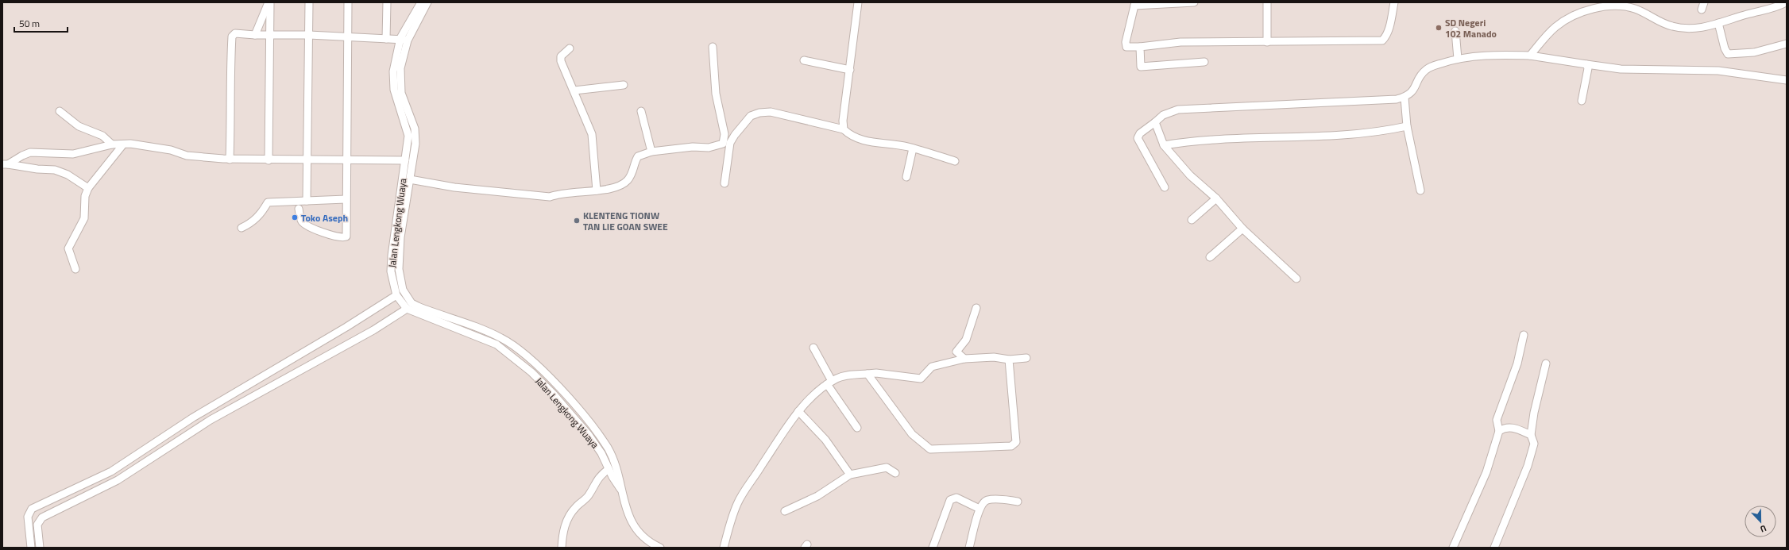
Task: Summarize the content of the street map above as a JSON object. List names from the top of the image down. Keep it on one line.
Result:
{"streets":{"street":["Jalan Lengkong Wuaya"]},"places":["SD Negeri 102 Manado","Toko Aseph","KLENTENG TIONW TAN LIE GOAN SWEE"],"scale_bar":"50 m","north":"bottom"}
